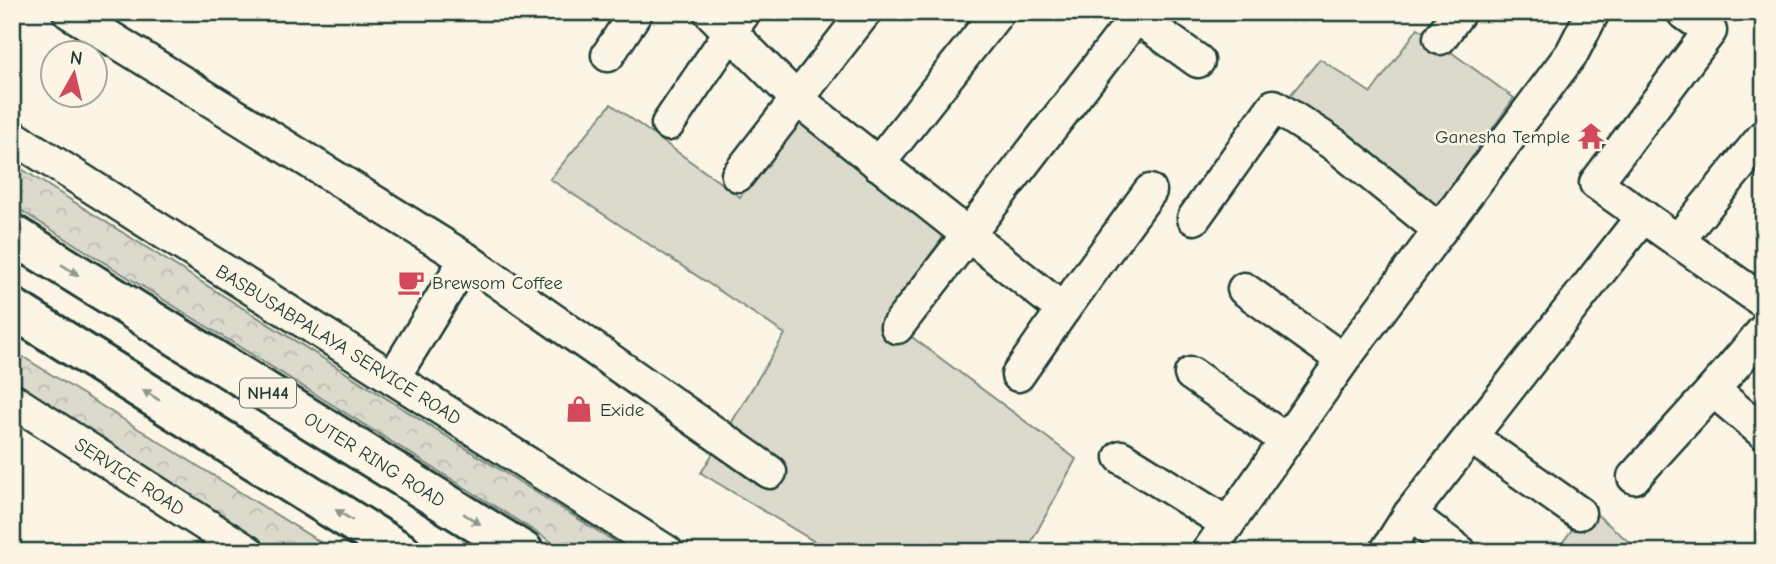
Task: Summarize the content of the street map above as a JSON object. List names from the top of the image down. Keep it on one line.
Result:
{"streets":{"highway":["NH44","OUTER RING ROAD"],"street":["BASBUSABPALAYA SERVICE ROAD","SERVICE ROAD"]},"places":{"temple":["Ganesha Temple"],"cafe":["Brewsom Coffee"],"shop":["Exide"]},"north":"top"}
